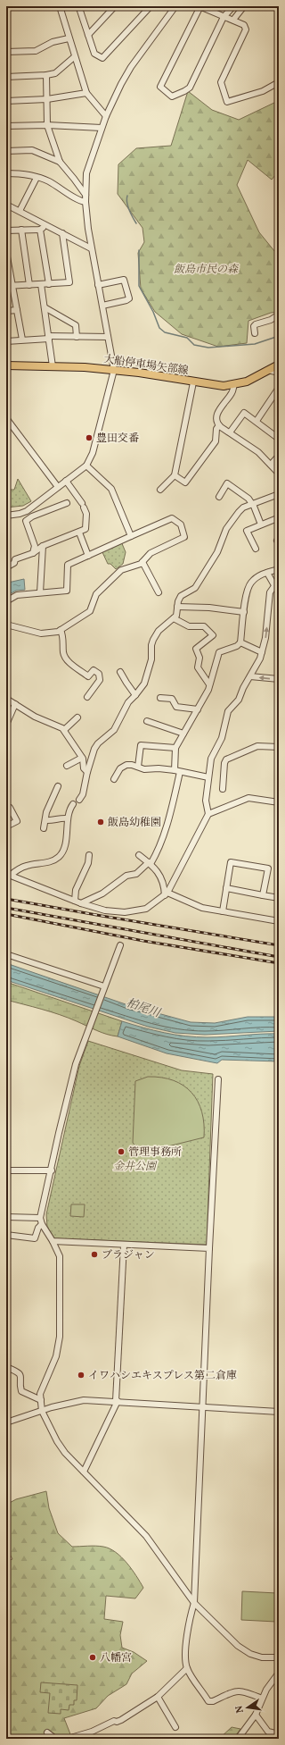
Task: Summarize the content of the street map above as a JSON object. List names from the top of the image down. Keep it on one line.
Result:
{"streets":{"main road":["大船停車場矢部線"]},"water":["柏尾川"],"parks":["飯島市民の森","金井公園"],"places":["豊田交番","飯島幼稚園","管理事務所","ブラジャン","イワハシエキスプレス第二倉庫","八幡宮"],"north":"left"}
